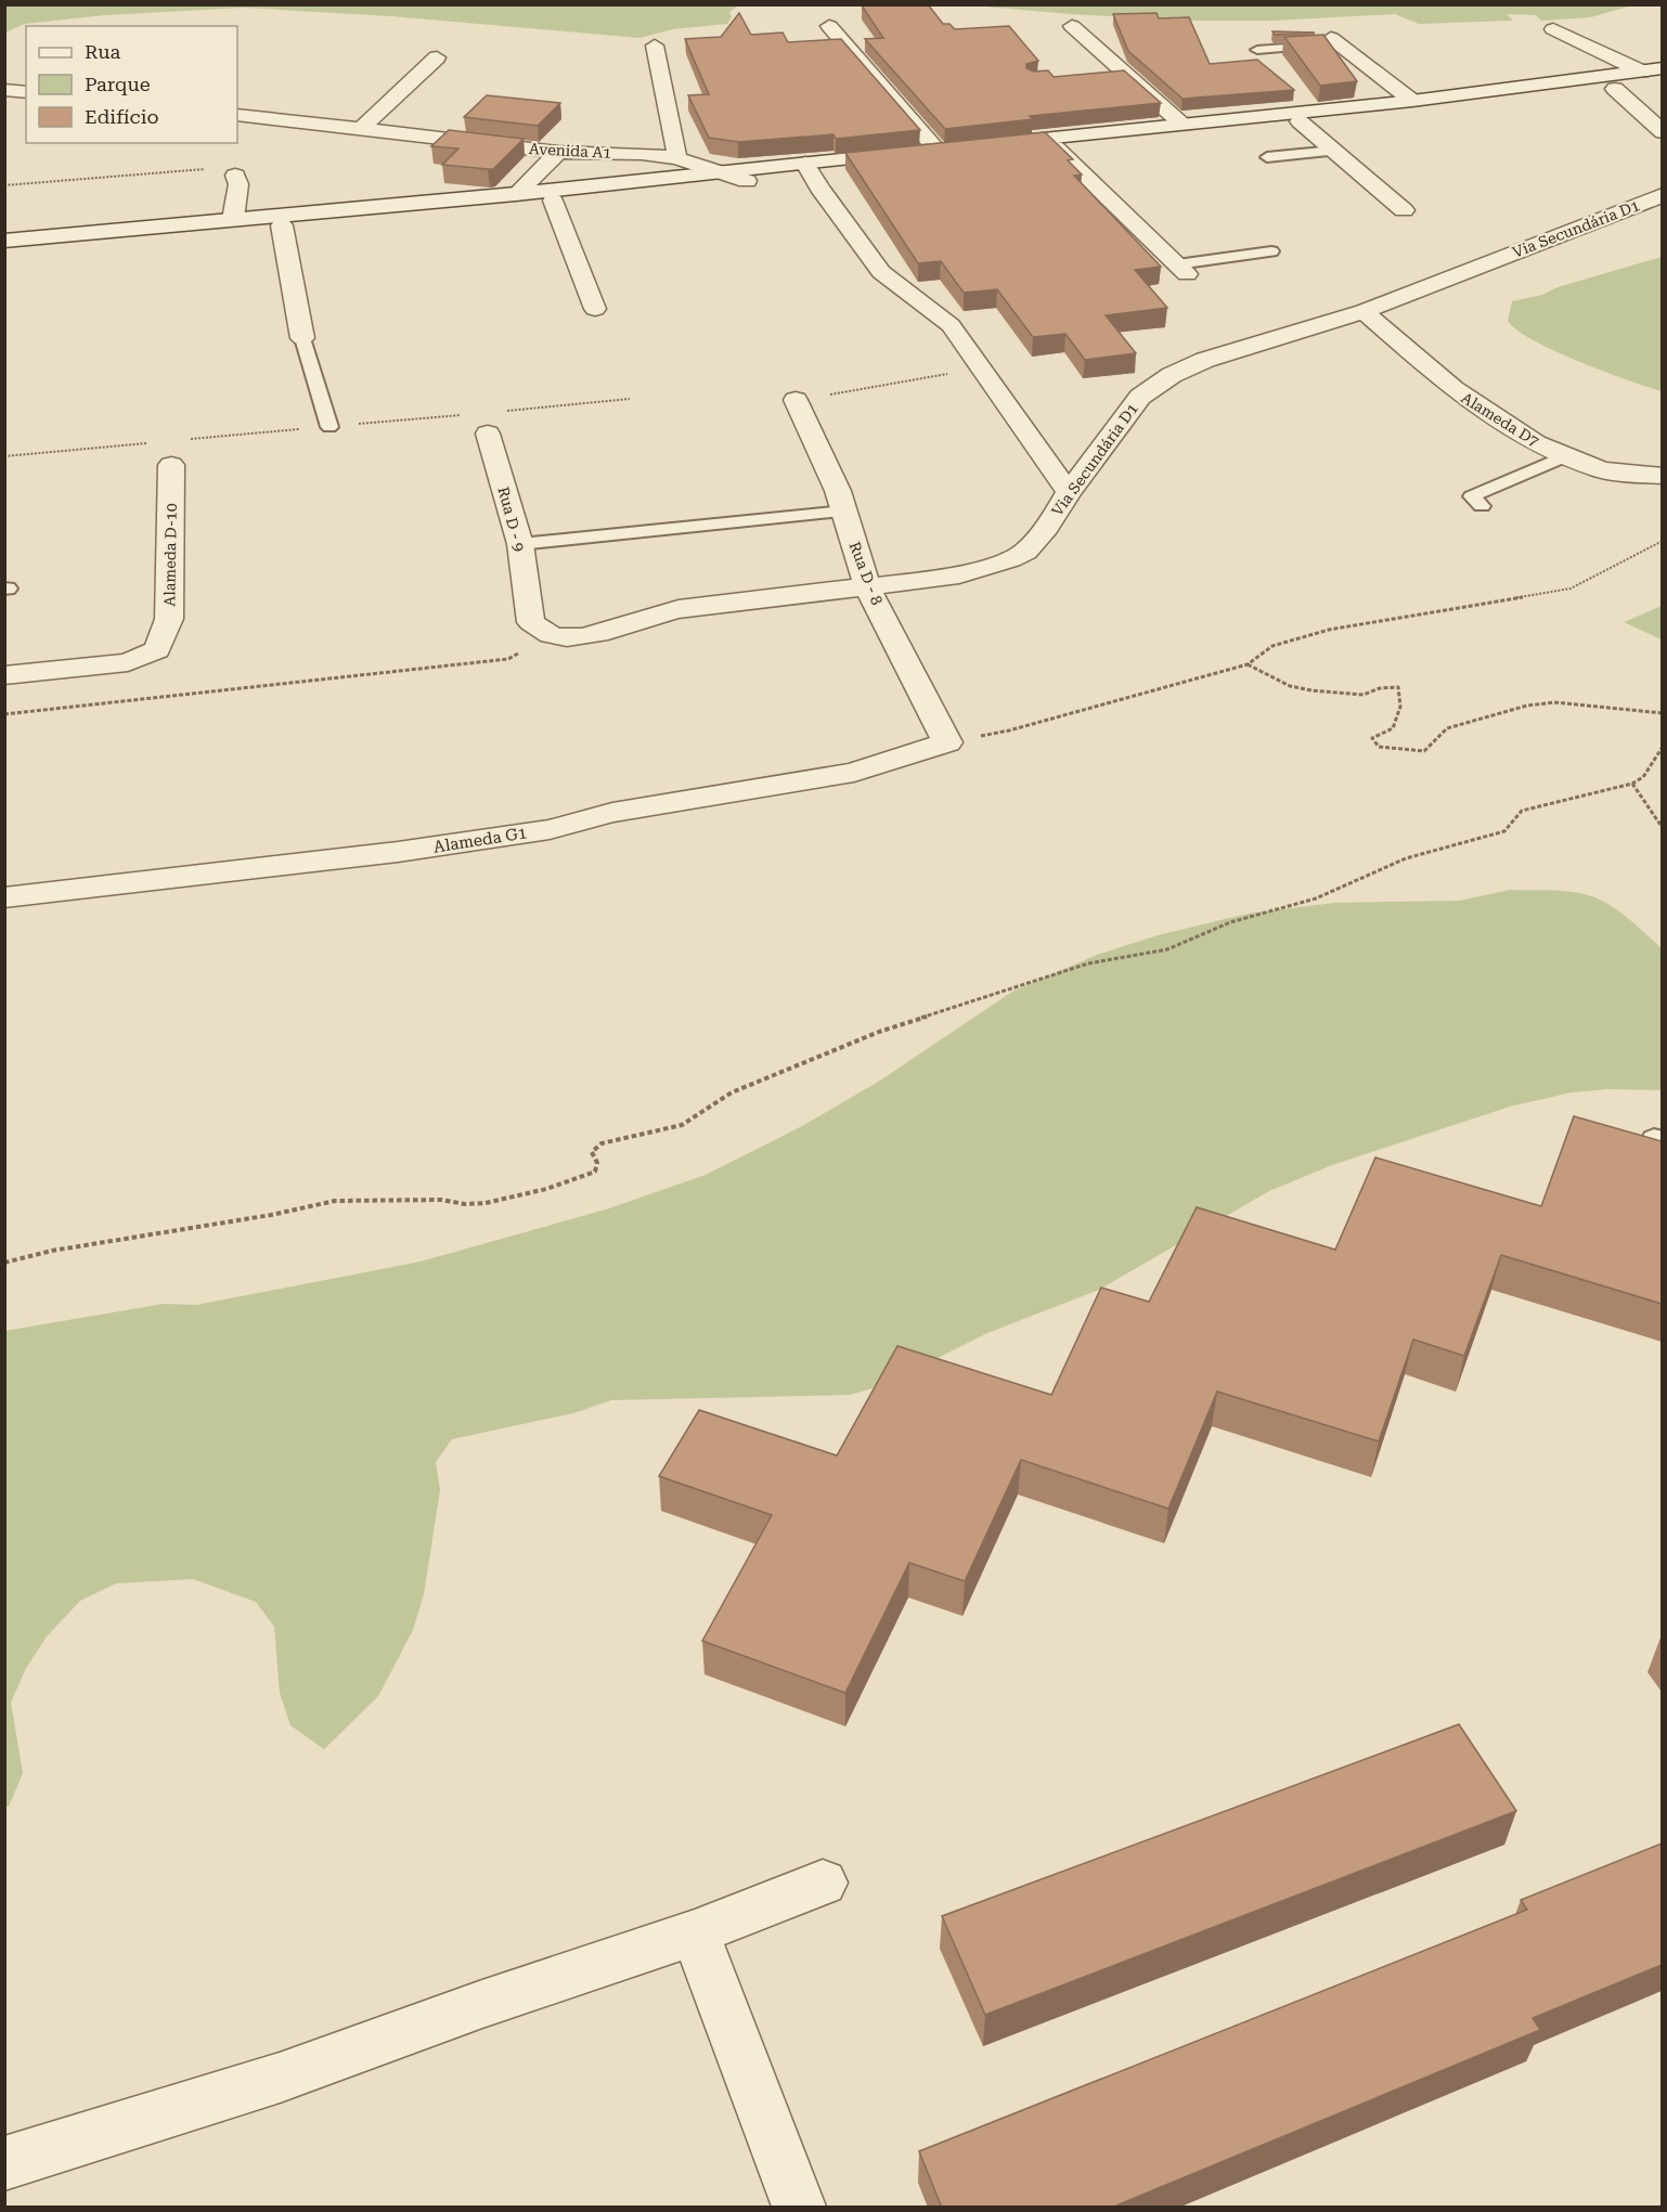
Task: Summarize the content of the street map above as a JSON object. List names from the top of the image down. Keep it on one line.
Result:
{"streets":{"street":["Avenida A1","Via Secundária D1","Alameda D7","Rua D - 9","Alameda D-10","Rua D - 8","Alameda G1"]},"crossings":[["Via Secundária D1","Alameda D7"],["Via Secundária D1","Rua D - 9"],["Via Secundária D1","Rua D - 8"],["Rua D - 8","Alameda G1"]],"legend":["Rua","Parque","Edifício"]}
